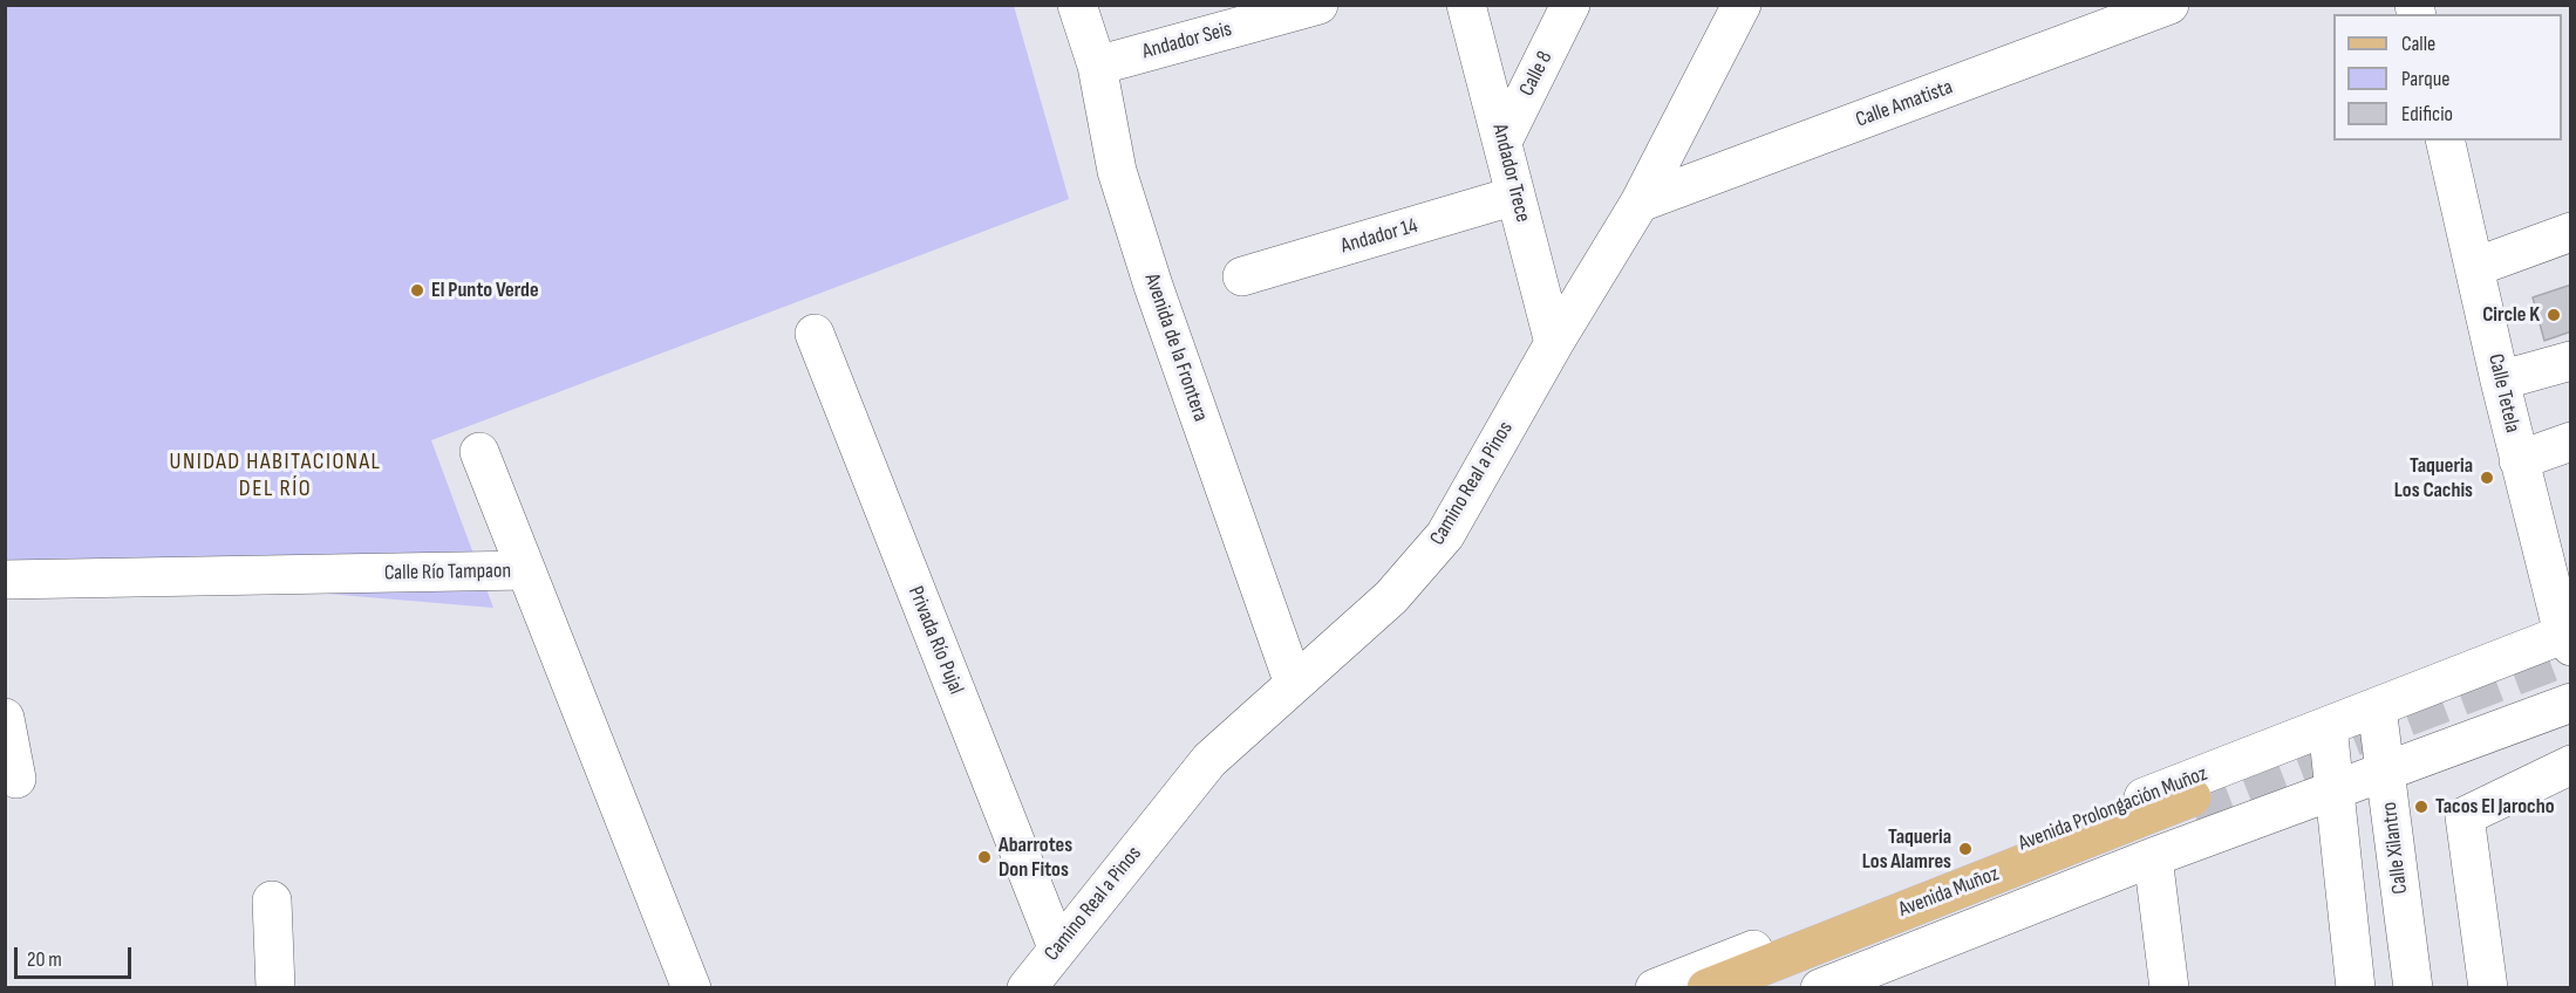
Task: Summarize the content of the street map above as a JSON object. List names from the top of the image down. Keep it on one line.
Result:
{"streets":{"main road":["Avenida Muñoz"],"street":["Andador Seis","Calle 8","Calle Amatista","Andador Trece","Andador 14","Avenida de la Frontera","Calle Tetela","Camino Real a Pinos","Calle Río Tampaon","Privada Río Pujal","Avenida Prolongación Muñoz","Calle Xilantro"]},"crossings":[["Andador Seis","Avenida de la Frontera"],["Calle 8","Andador Trece"],["Calle Amatista","Camino Real a Pinos"],["Andador Trece","Andador 14"],["Andador Trece","Camino Real a Pinos"],["Avenida de la Frontera","Camino Real a Pinos"],["Calle Tetela","Avenida Prolongación Muñoz"],["Camino Real a Pinos","Privada Río Pujal"],["Avenida Prolongación Muñoz","Calle Xilantro"]],"districts":["UNIDAD HABITACIONAL DEL RÍO"],"places":["El Punto Verde","Circle K","Taqueria Los Cachis","Tacos El Jarocho","Taqueria Los Alamres","Abarrotes Don Fitos"],"legend":["Calle","Parque","Edificio"],"scale_bar":"20 m"}
